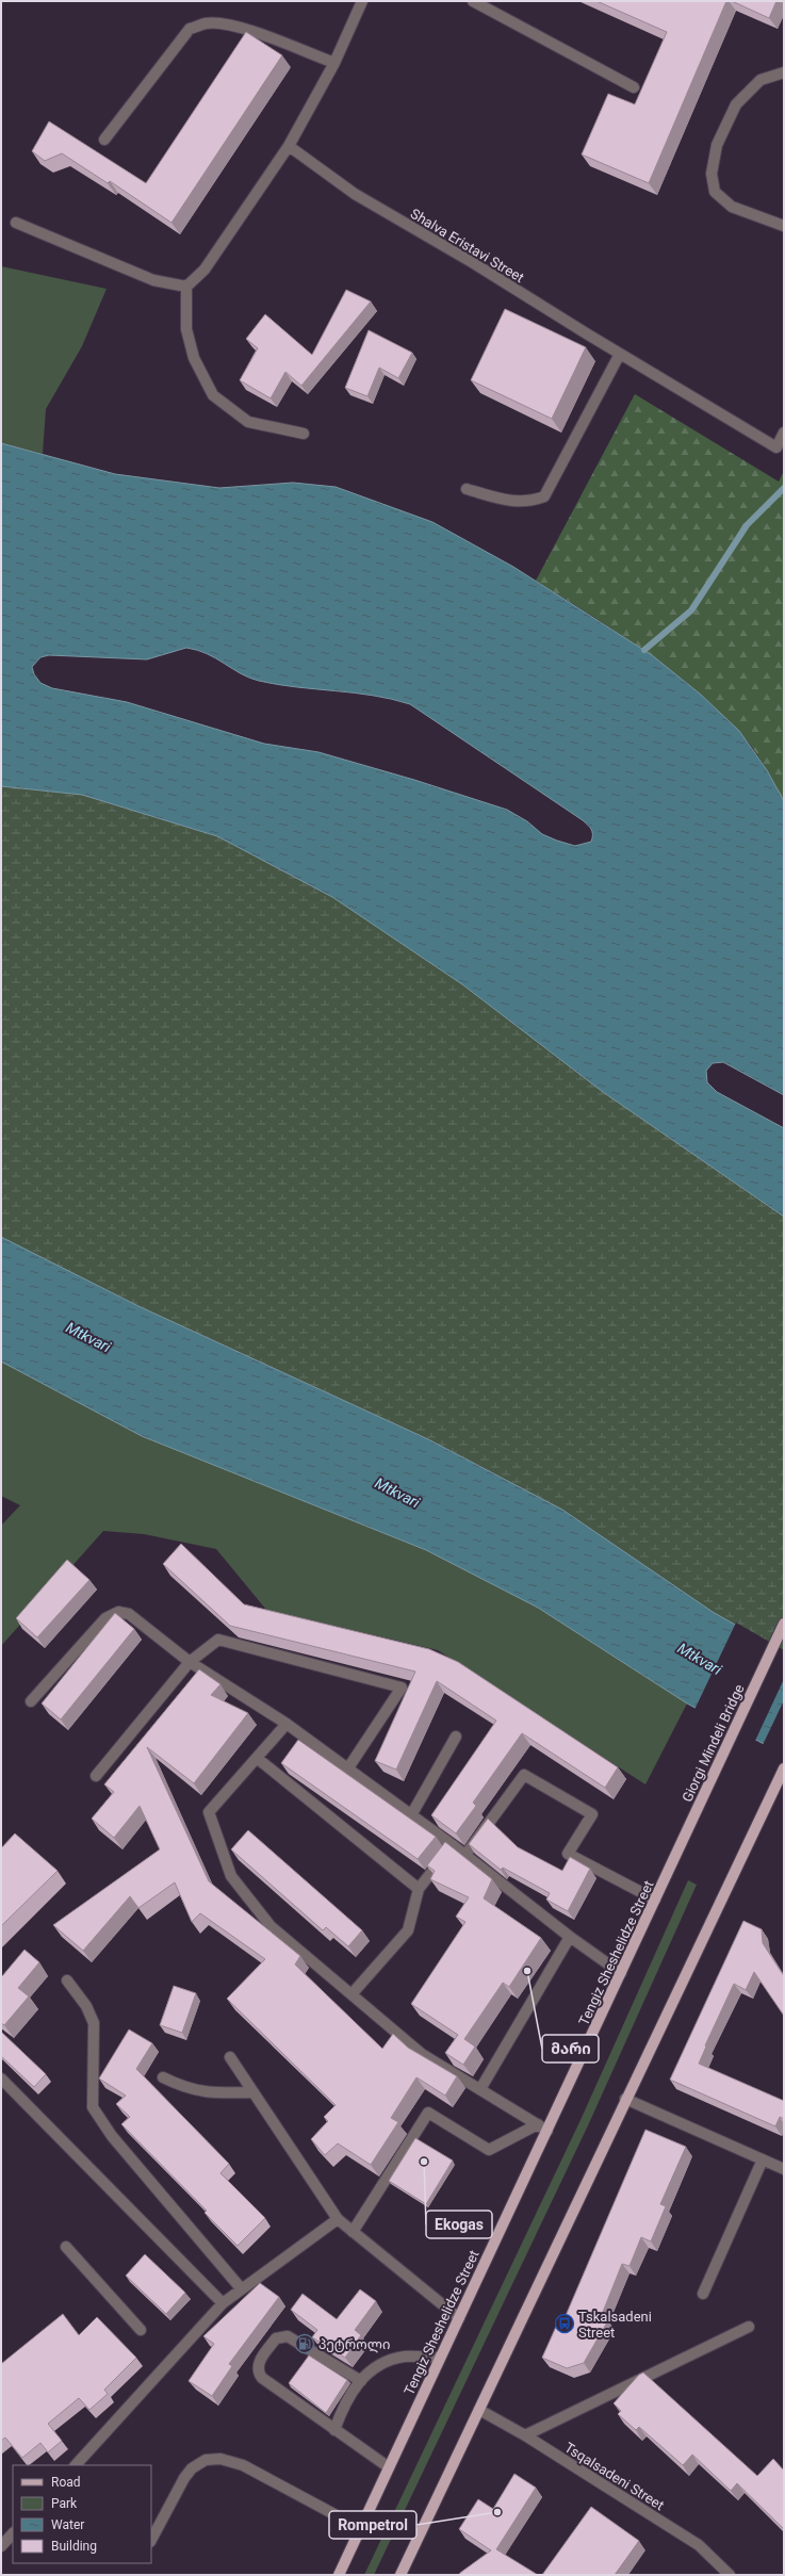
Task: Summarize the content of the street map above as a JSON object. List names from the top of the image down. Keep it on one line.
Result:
{"streets":{"main road":["Giorgi Mindeli Bridge","Tengiz Sheshelidze Street"],"street":["Shalva Eristavi Street","Tsqalsadeni Street"]},"crossings":[["Giorgi Mindeli Bridge","Tengiz Sheshelidze Street"]],"water":["Mtkvari"],"places":{"other":["მარი","Ekogas","Rompetrol"],"bus stop":["Tskalsadeni Street"],"fuel station":["პეტროლი"]},"legend":["Road","Park","Water","Building"]}
